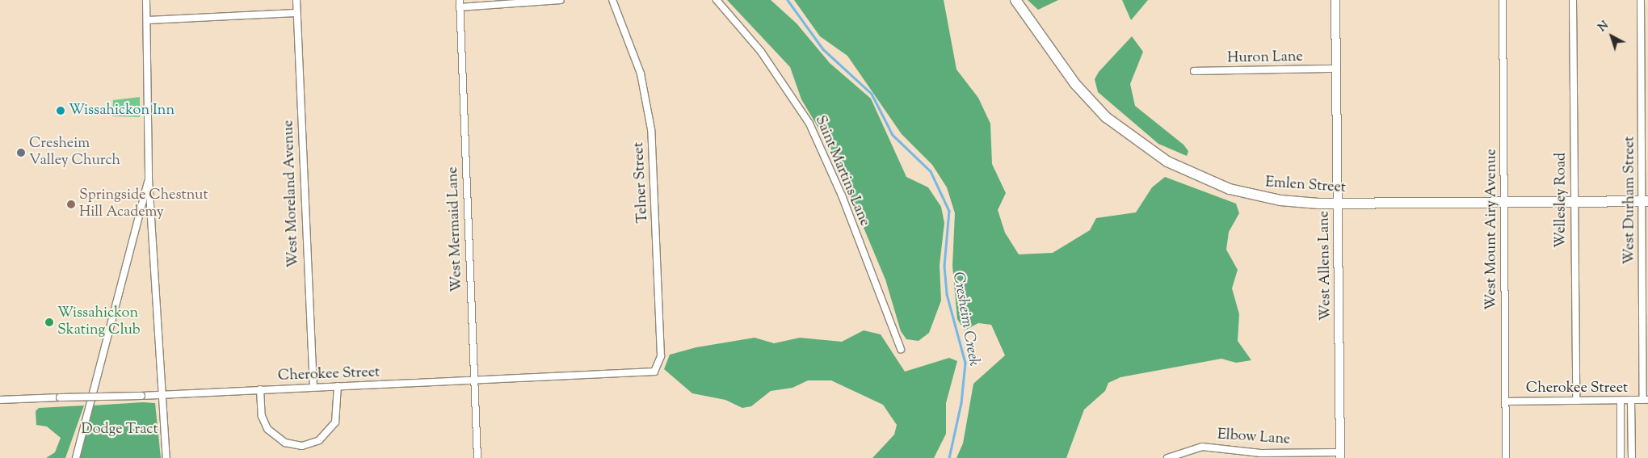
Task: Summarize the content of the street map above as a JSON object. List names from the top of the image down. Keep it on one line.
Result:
{"streets":{"main road":["Emlen Street"],"street":["Huron Lane","Saint Martins Lane","Telner Street","West Moreland Avenue","Wellesley Road","West Durham Street","West Mermaid Lane","West Mount Airy Avenue","West Allens Lane","Cherokee Street","Elbow Lane"]},"crossings":[["Huron Lane","West Allens Lane"],["Telner Street","Cherokee Street"],["Emlen Street","Wellesley Road"],["Emlen Street","West Durham Street"],["Emlen Street","West Mount Airy Avenue"],["Emlen Street","West Allens Lane"],["West Moreland Avenue","Cherokee Street"],["Wellesley Road","Cherokee Street"],["West Durham Street","Cherokee Street"],["West Mermaid Lane","Cherokee Street"],["West Mount Airy Avenue","Cherokee Street"],["West Allens Lane","Elbow Lane"]],"water":["Cresheim Creek"],"parks":["Dodge Tract"],"places":["Wissahickon Inn","Cresheim Valley Church","Springside Chestnut Hill Academy","Wissahickon Skating Club"],"north":"top left"}
